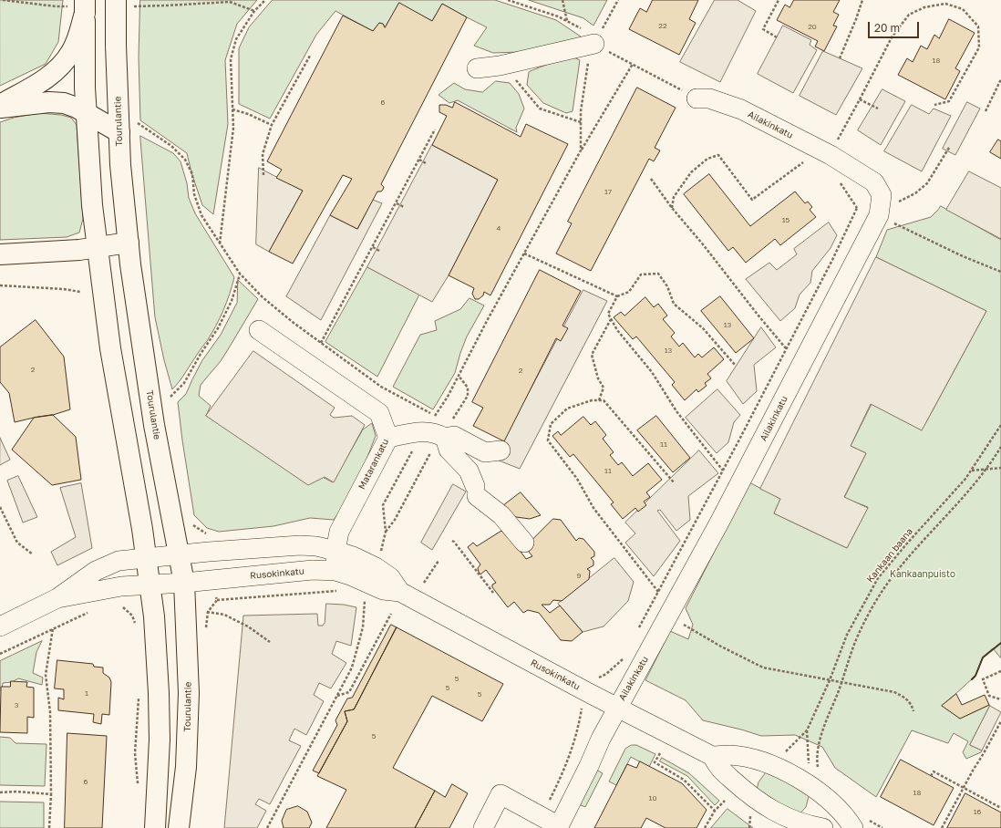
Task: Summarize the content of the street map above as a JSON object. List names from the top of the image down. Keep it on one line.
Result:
{"streets":{"main road":["Tourulantie"],"street":["Ailakinkatu","Matarankatu","Rusokinkatu"],"path":["Kankaan baana"]},"crossings":[["Tourulantie","Rusokinkatu"],["Ailakinkatu","Rusokinkatu"],["Matarankatu","Rusokinkatu"]],"parks":["Kankaanpuisto"],"house_numbers":["22","20","18","6","17","15","4","13","13","2","2","11","11","9","5","5","1","5","3","5","6","18","10","16"],"scale_bar":"20 m"}
